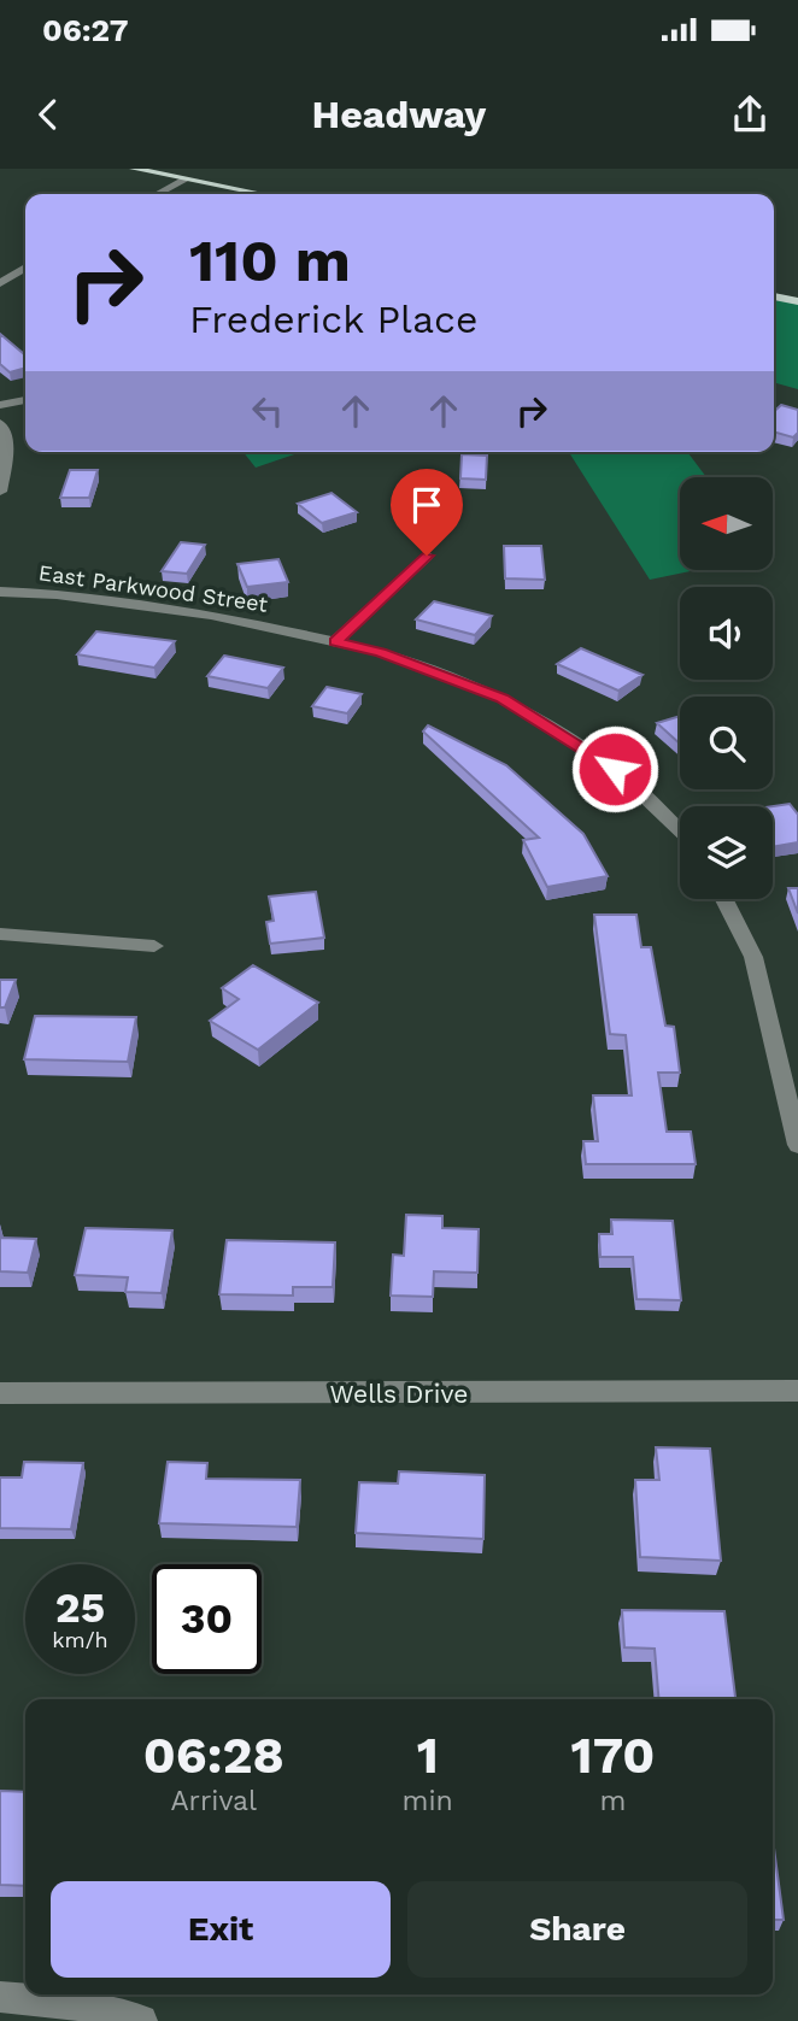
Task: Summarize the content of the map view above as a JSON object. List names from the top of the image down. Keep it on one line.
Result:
{"streets":{"street":["East Parkwood Street","Wells Drive"]},"north":"left","page":{"status":"06:27","header":"Headway","turn":["110 m","Frederick Place"],"speed":"25 km/h","limit":"30","eta":["06:28","Arrival","1","min","170","m"],"buttons":["Exit","Share"]}}
